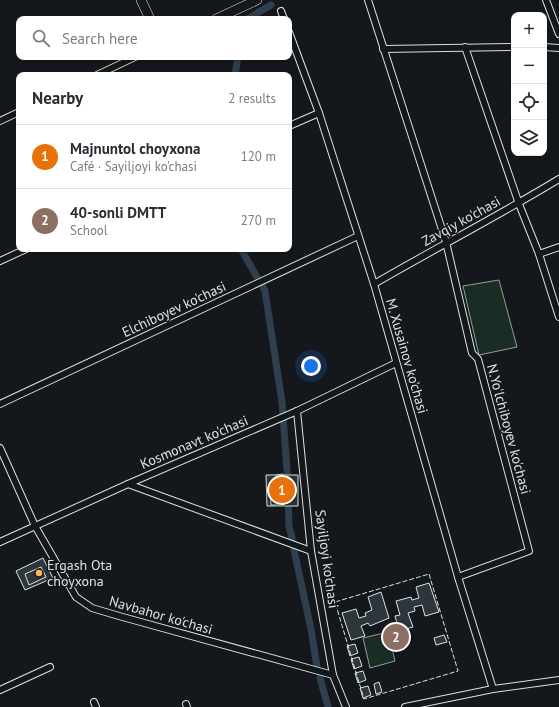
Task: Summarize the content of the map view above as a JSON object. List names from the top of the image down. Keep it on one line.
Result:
{"streets":{"street":["Zavqiy ko'chasi","Elchiboyev ko'chasi","M. Xusainov ko'chasi","N.Yo'lchiboyev ko'chasi","Kosmonavt ko'chasi","Sayiljoyi ko'chasi","Navbahor ko'chasi"]},"crossings":[["Zavqiy ko'chasi","M. Xusainov ko'chasi"],["Zavqiy ko'chasi","N.Yo'lchiboyev ko'chasi"],["Elchiboyev ko'chasi","M. Xusainov ko'chasi"],["M. Xusainov ko'chasi","N.Yo'lchiboyev ko'chasi"],["M. Xusainov ko'chasi","Kosmonavt ko'chasi"],["Kosmonavt ko'chasi","Sayiljoyi ko'chasi"],["Kosmonavt ko'chasi","Navbahor ko'chasi"],["Sayiljoyi ko'chasi","Navbahor ko'chasi"]],"places":["Ergash Ota choyxona"],"page":{"map_buttons":["+","−"],"search":"Search here","heading":["Nearby","2 results"],"list":[{"mark":"1","name":"Majnuntol choyxona","note":"Café · Sayiljoyi ko'chasi","value":"120 m"},{"mark":"2","name":"40-sonli DMTT","note":"School","value":"270 m"}],"pins":["1","2"]}}
